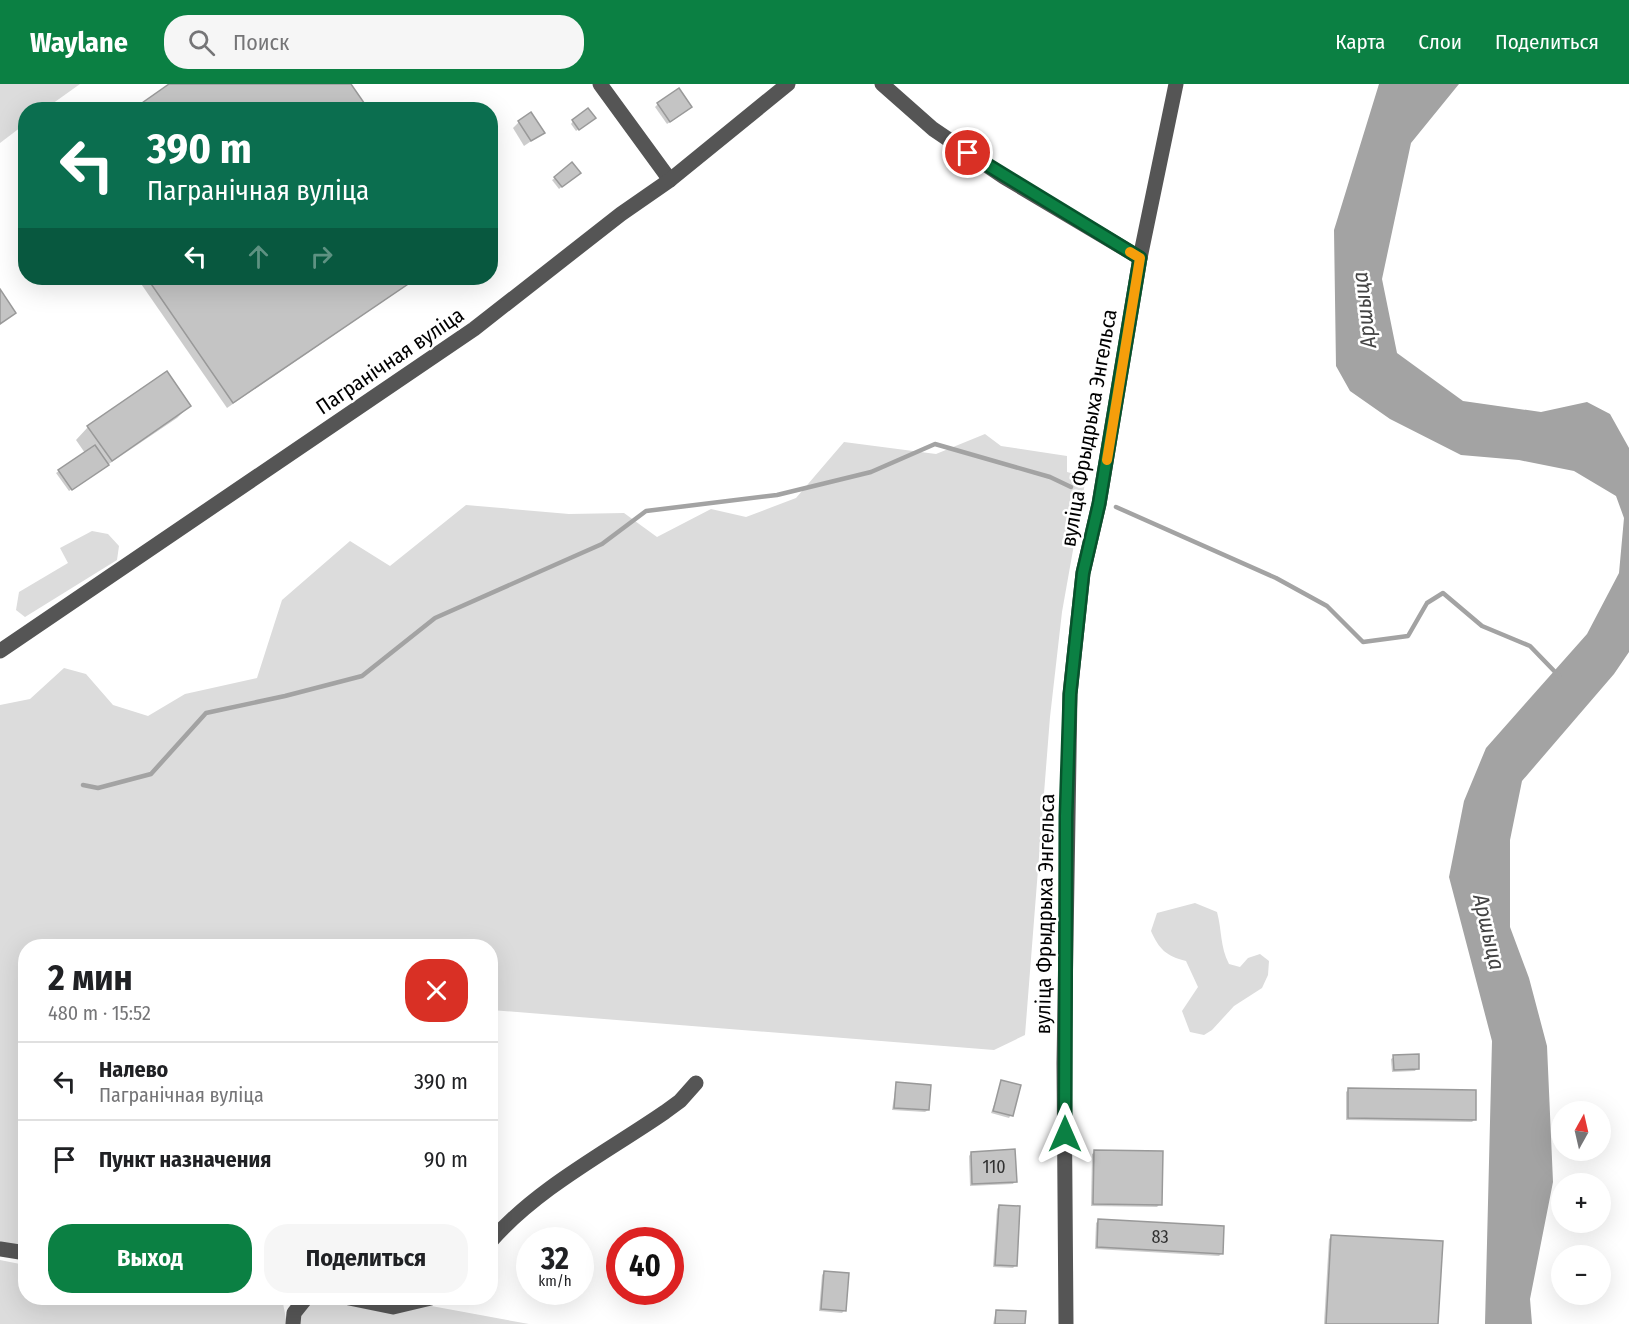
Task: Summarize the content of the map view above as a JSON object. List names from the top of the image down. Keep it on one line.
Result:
{"streets":{"street":["Пагранічная вуліца","вуліца Фрыдрыха Энгельса"]},"water":["Аршыца"],"house_numbers":["110","83"],"north":"top","page":{"header":"Waylane","search":"Поиск","nav":["Карта","Слои","Поделиться"],"turn":["390 m","Пагранічная вуліца"],"heading":["2 мин","480 m · 15:52"],"list":[{"name":"Налево","note":"Пагранічная вуліца","value":"390 m"},{"name":"Пункт назначения","value":"90 m"}],"map_buttons":["+","−"],"buttons":["Выход","Поделиться"],"speed":"32 km/h","limit":"40"}}
